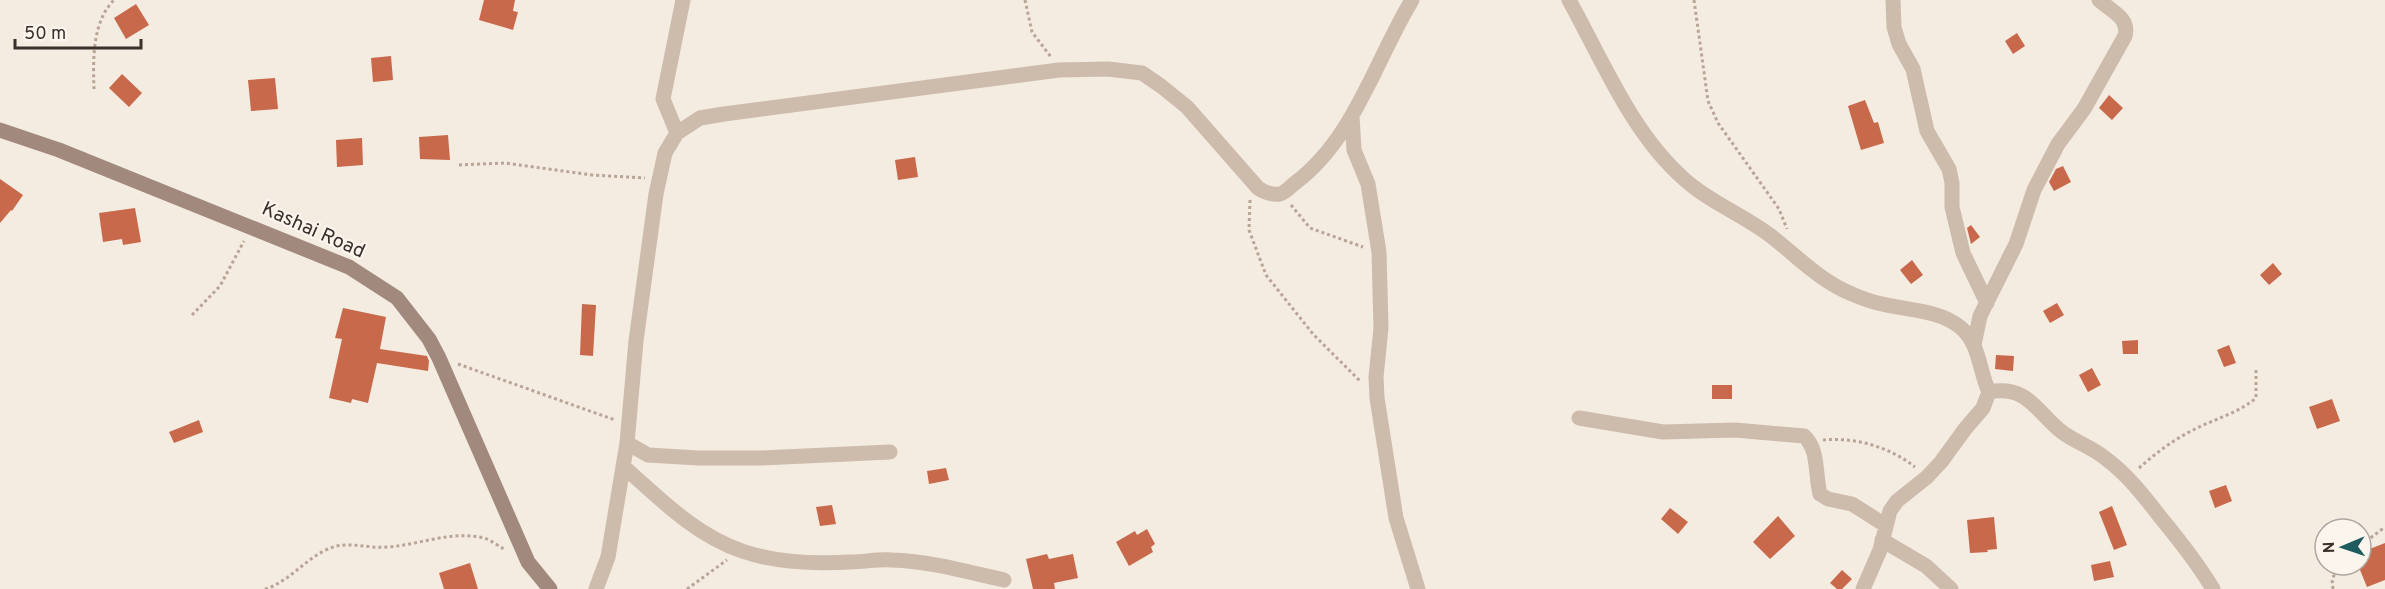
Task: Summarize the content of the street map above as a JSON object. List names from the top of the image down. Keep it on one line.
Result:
{"streets":{"street":["Kashai Road"]},"scale_bar":"50 m","north":"left"}
